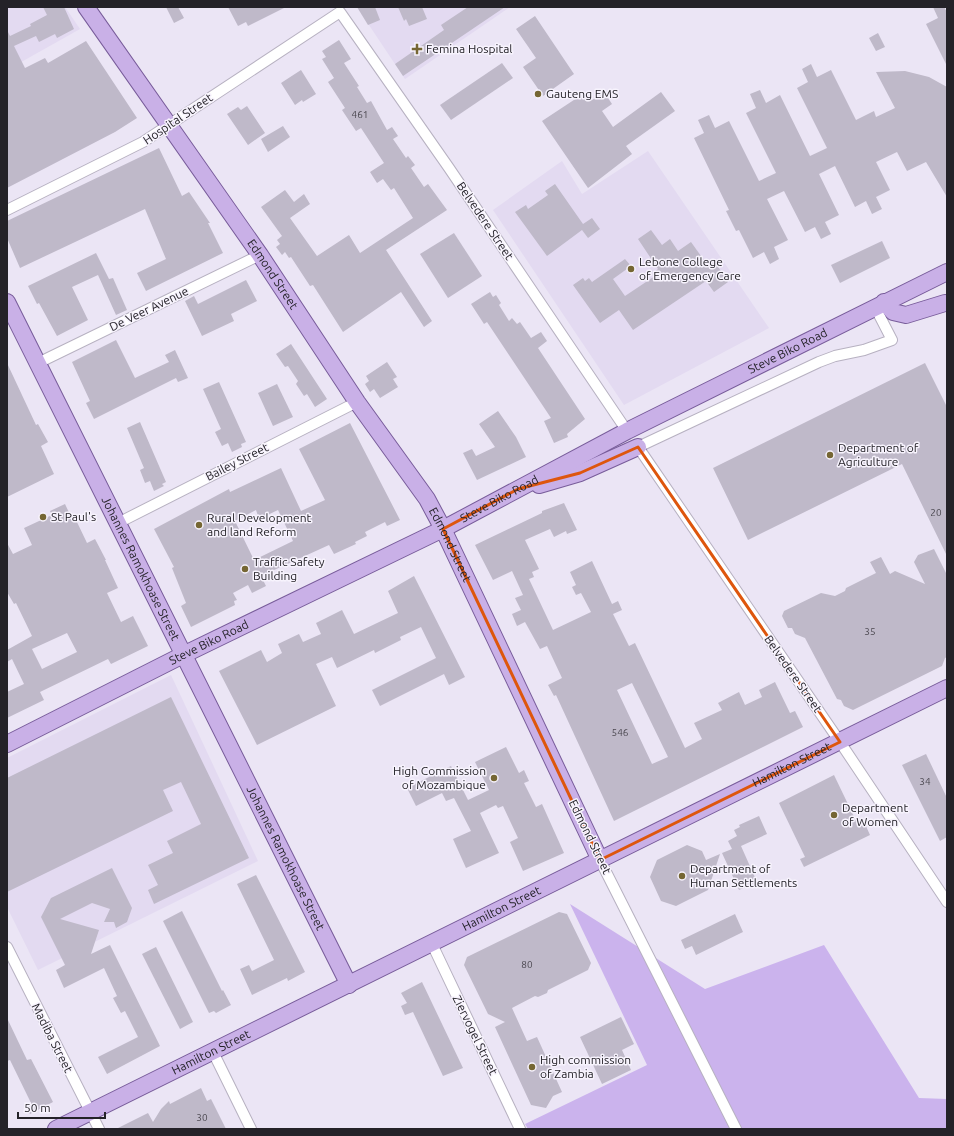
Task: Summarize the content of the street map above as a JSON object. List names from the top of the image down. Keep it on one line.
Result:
{"streets":{"main road":["Edmond Street","Steve Biko Road","Johannes Ramokhoase Street","Hamilton Street"],"street":["Hospital Street","Belvedere Street","De Veer Avenue","Bailey Street","Ziervogel Street","Madiba Street"]},"crossings":[["Hospital Street","Belvedere Street"],["Hospital Street","Edmond Street"],["Belvedere Street","Steve Biko Road"],["Belvedere Street","Hamilton Street"],["Edmond Street","De Veer Avenue"],["Edmond Street","Steve Biko Road"],["Edmond Street","Bailey Street"],["Edmond Street","Hamilton Street"],["De Veer Avenue","Johannes Ramokhoase Street"],["Steve Biko Road","Johannes Ramokhoase Street"],["Bailey Street","Johannes Ramokhoase Street"],["Johannes Ramokhoase Street","Hamilton Street"],["Hamilton Street","Ziervogel Street"],["Hamilton Street","Madiba Street"]],"places":{"health":["Femina Hospital"],"other":["Gauteng EMS","Lebone College of Emergency Care","Department of Agriculture","St Paul's","Rural Development and land Reform","Traffic Safety Building","High Commission of Mozambique","Department of Women","Department of Human Settlements","High commission of Zambia"]},"house_numbers":["461","20","35","546","34","80","30"],"scale_bar":"50 m"}
